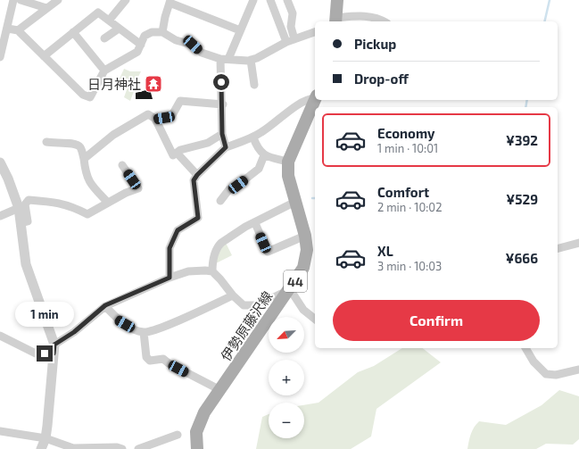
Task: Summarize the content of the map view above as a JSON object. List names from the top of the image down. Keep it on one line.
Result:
{"streets":{"main road":["44","伊勢原藤沢線"]},"places":{"temple":["日月神社"]},"north":"bottom left","page":{"banner":["Pickup","Drop-off"],"list":[{"name":"Economy","note":"1 min · 10:01","value":"¥392"},{"name":"Comfort","note":"2 min · 10:02","value":"¥529"},{"name":"XL","note":"3 min · 10:03","value":"¥666"}],"buttons":"Confirm","bubble":"1 min","map_buttons":["+","−"]}}
